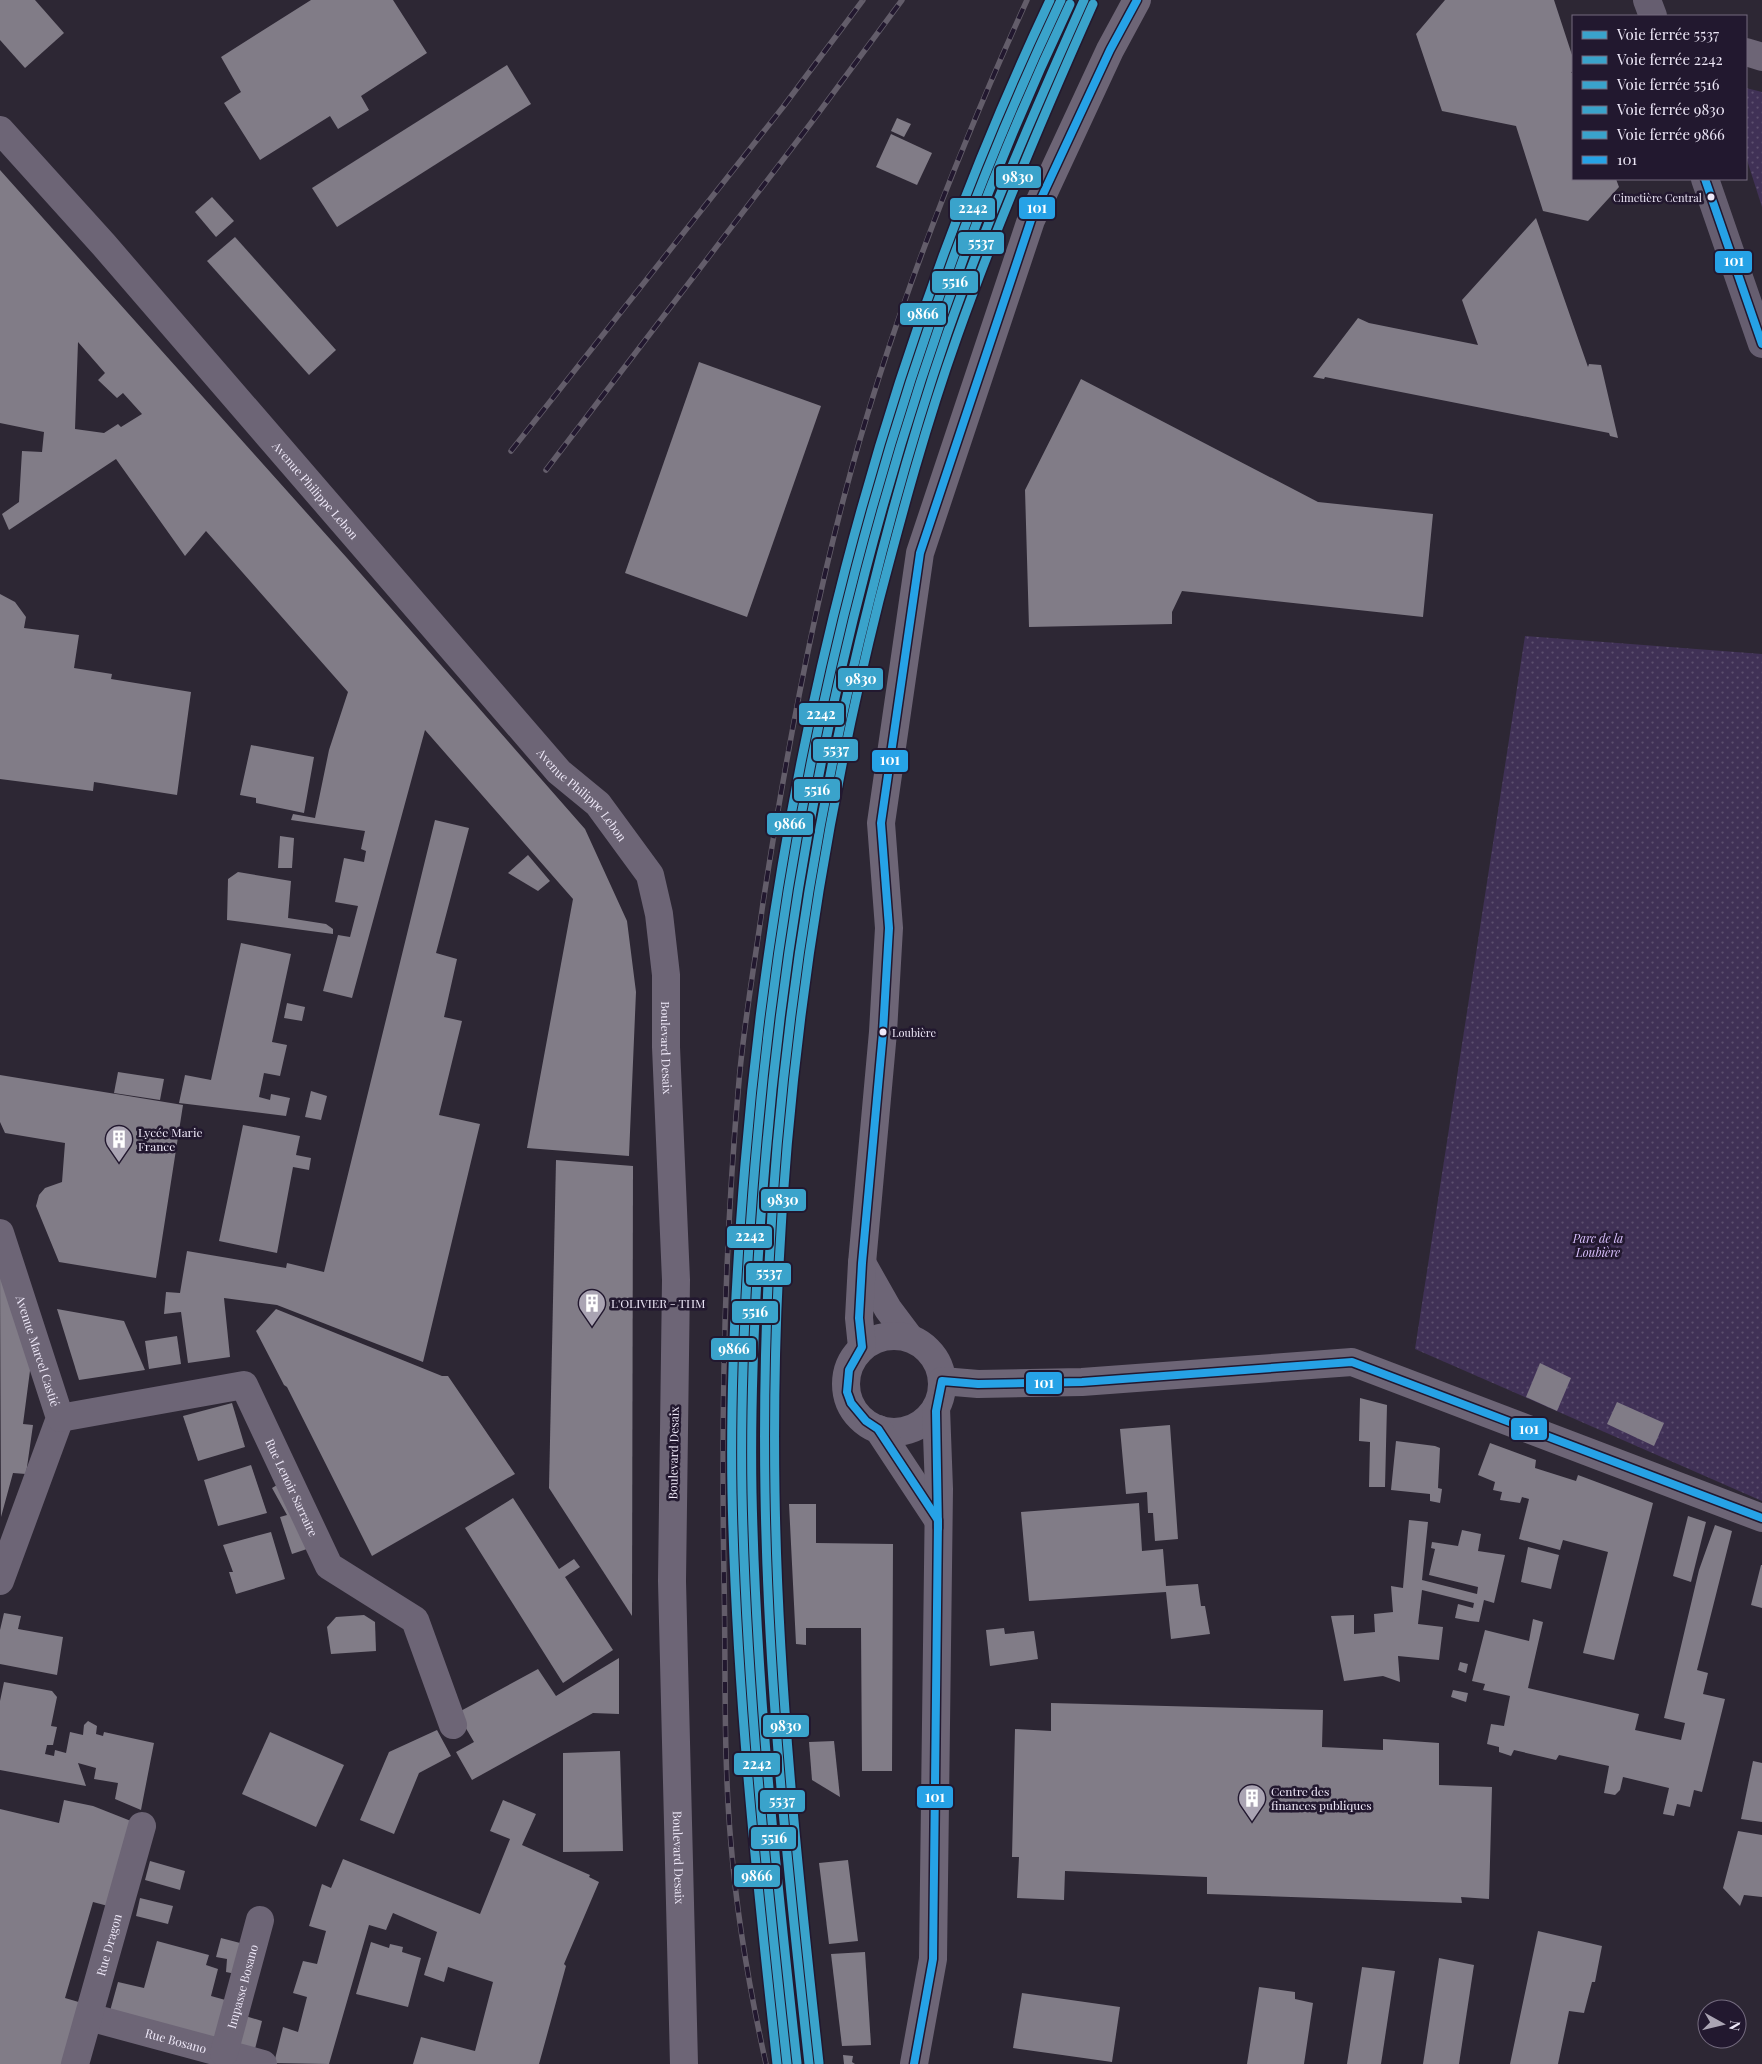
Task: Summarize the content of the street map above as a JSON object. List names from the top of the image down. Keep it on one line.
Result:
{"streets":{"street":["Avenue Philippe Lebon","Boulevard Desaix","Avenue Marcel Castié","Rue Lenoir Sarraire","Rue Dragon","Impasse Bosano","Rue Bosano"]},"crossings":[["Avenue Philippe Lebon","Boulevard Desaix"],["Avenue Marcel Castié","Rue Lenoir Sarraire"],["Rue Dragon","Rue Bosano"],["Impasse Bosano","Rue Bosano"]],"parks":["Parc de la Loubière"],"places":{"other":["Cimetière Central","Loubière"],"building":["Lycée Marie France","L'OLIVIER - THM","Centre des finances publiques"]},"lines":["rail line 5537","rail line 2242","rail line 9866","transit line 101","rail line 5516","rail line 9830"],"legend":["Voie ferrée 5537","Voie ferrée 2242","Voie ferrée 5516","Voie ferrée 9830","Voie ferrée 9866","101"],"north":"right"}
